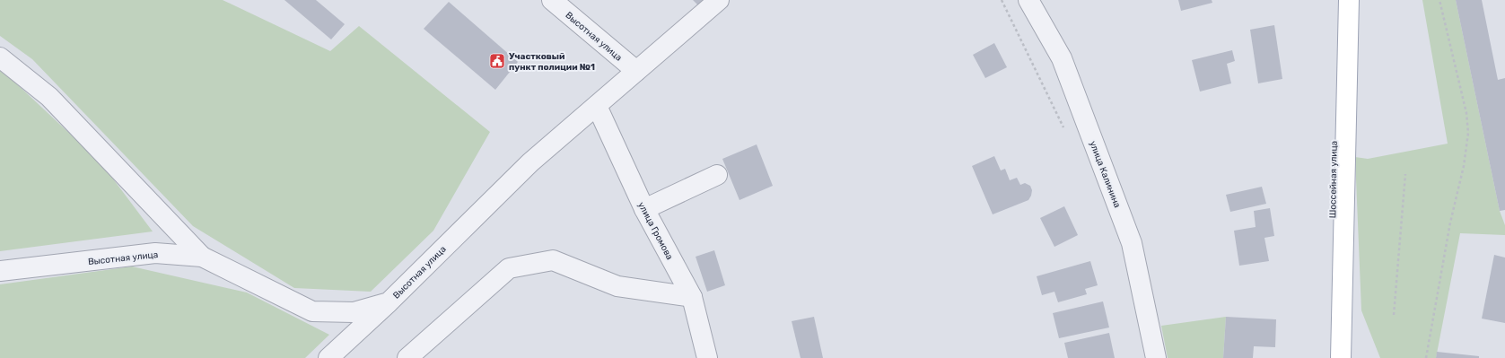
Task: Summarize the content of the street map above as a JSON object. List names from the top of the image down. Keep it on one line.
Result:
{"streets":{"main road":["Шоссейная улица"],"street":["Высотная улица","улица Калинина","улица Громова"]},"crossings":[["Высотная улица","улица Громова"]],"places":{"public building":["Участковый пункт полиции №1"]}}
